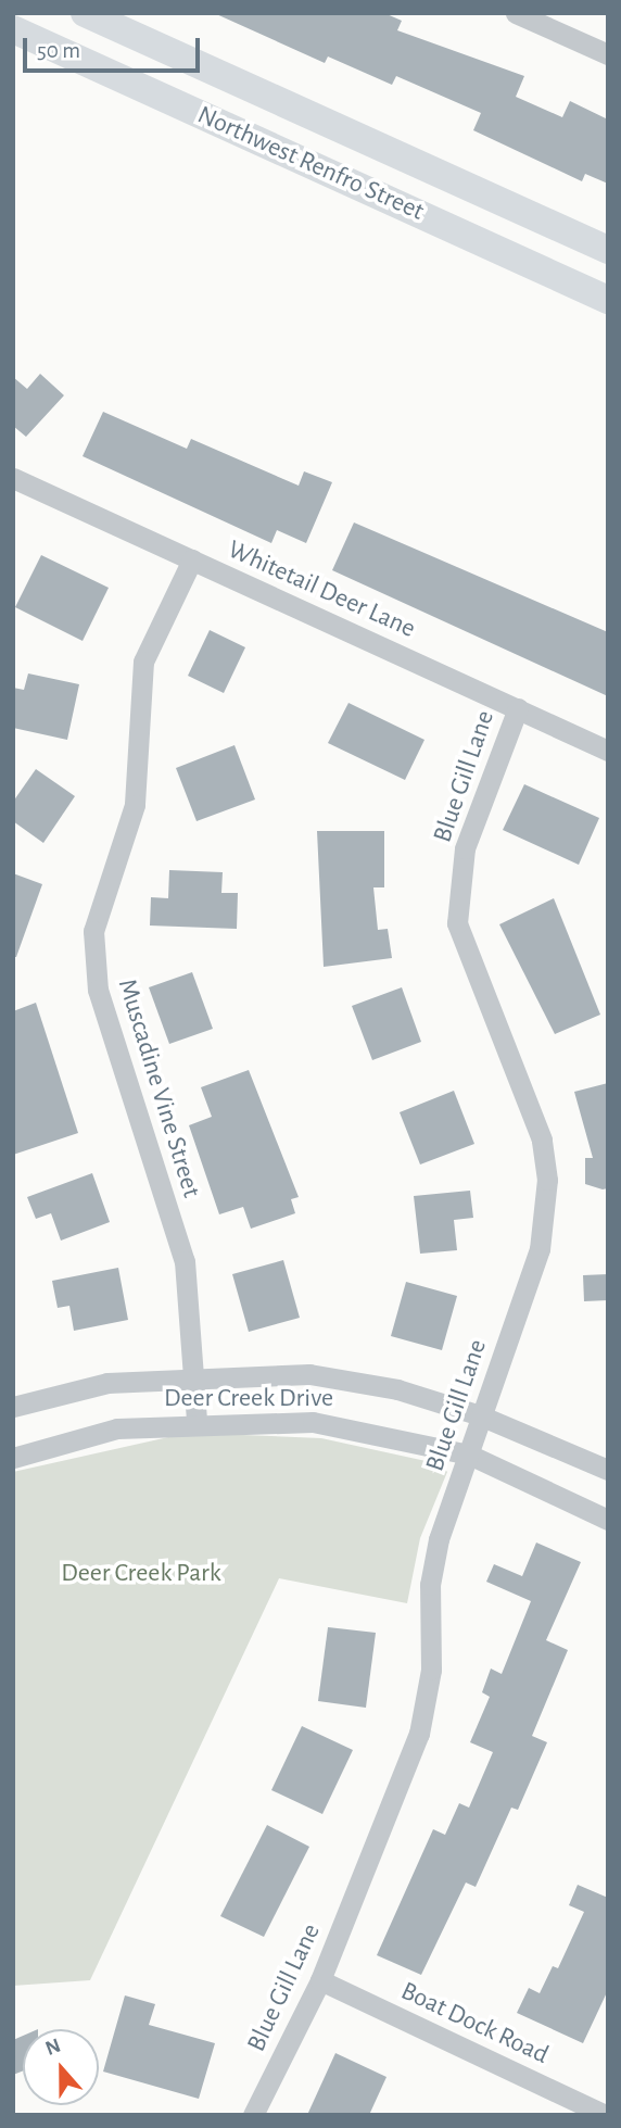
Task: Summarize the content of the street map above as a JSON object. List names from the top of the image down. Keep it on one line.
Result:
{"streets":{"main road":["Northwest Renfro Street"],"street":["Whitetail Deer Lane","Blue Gill Lane","Muscadine Vine Street","Deer Creek Drive","Boat Dock Road"]},"crossings":[["Whitetail Deer Lane","Blue Gill Lane"],["Whitetail Deer Lane","Muscadine Vine Street"],["Blue Gill Lane","Deer Creek Drive"],["Blue Gill Lane","Boat Dock Road"],["Muscadine Vine Street","Deer Creek Drive"]],"parks":["Deer Creek Park"],"scale_bar":"50 m","north":"top"}
